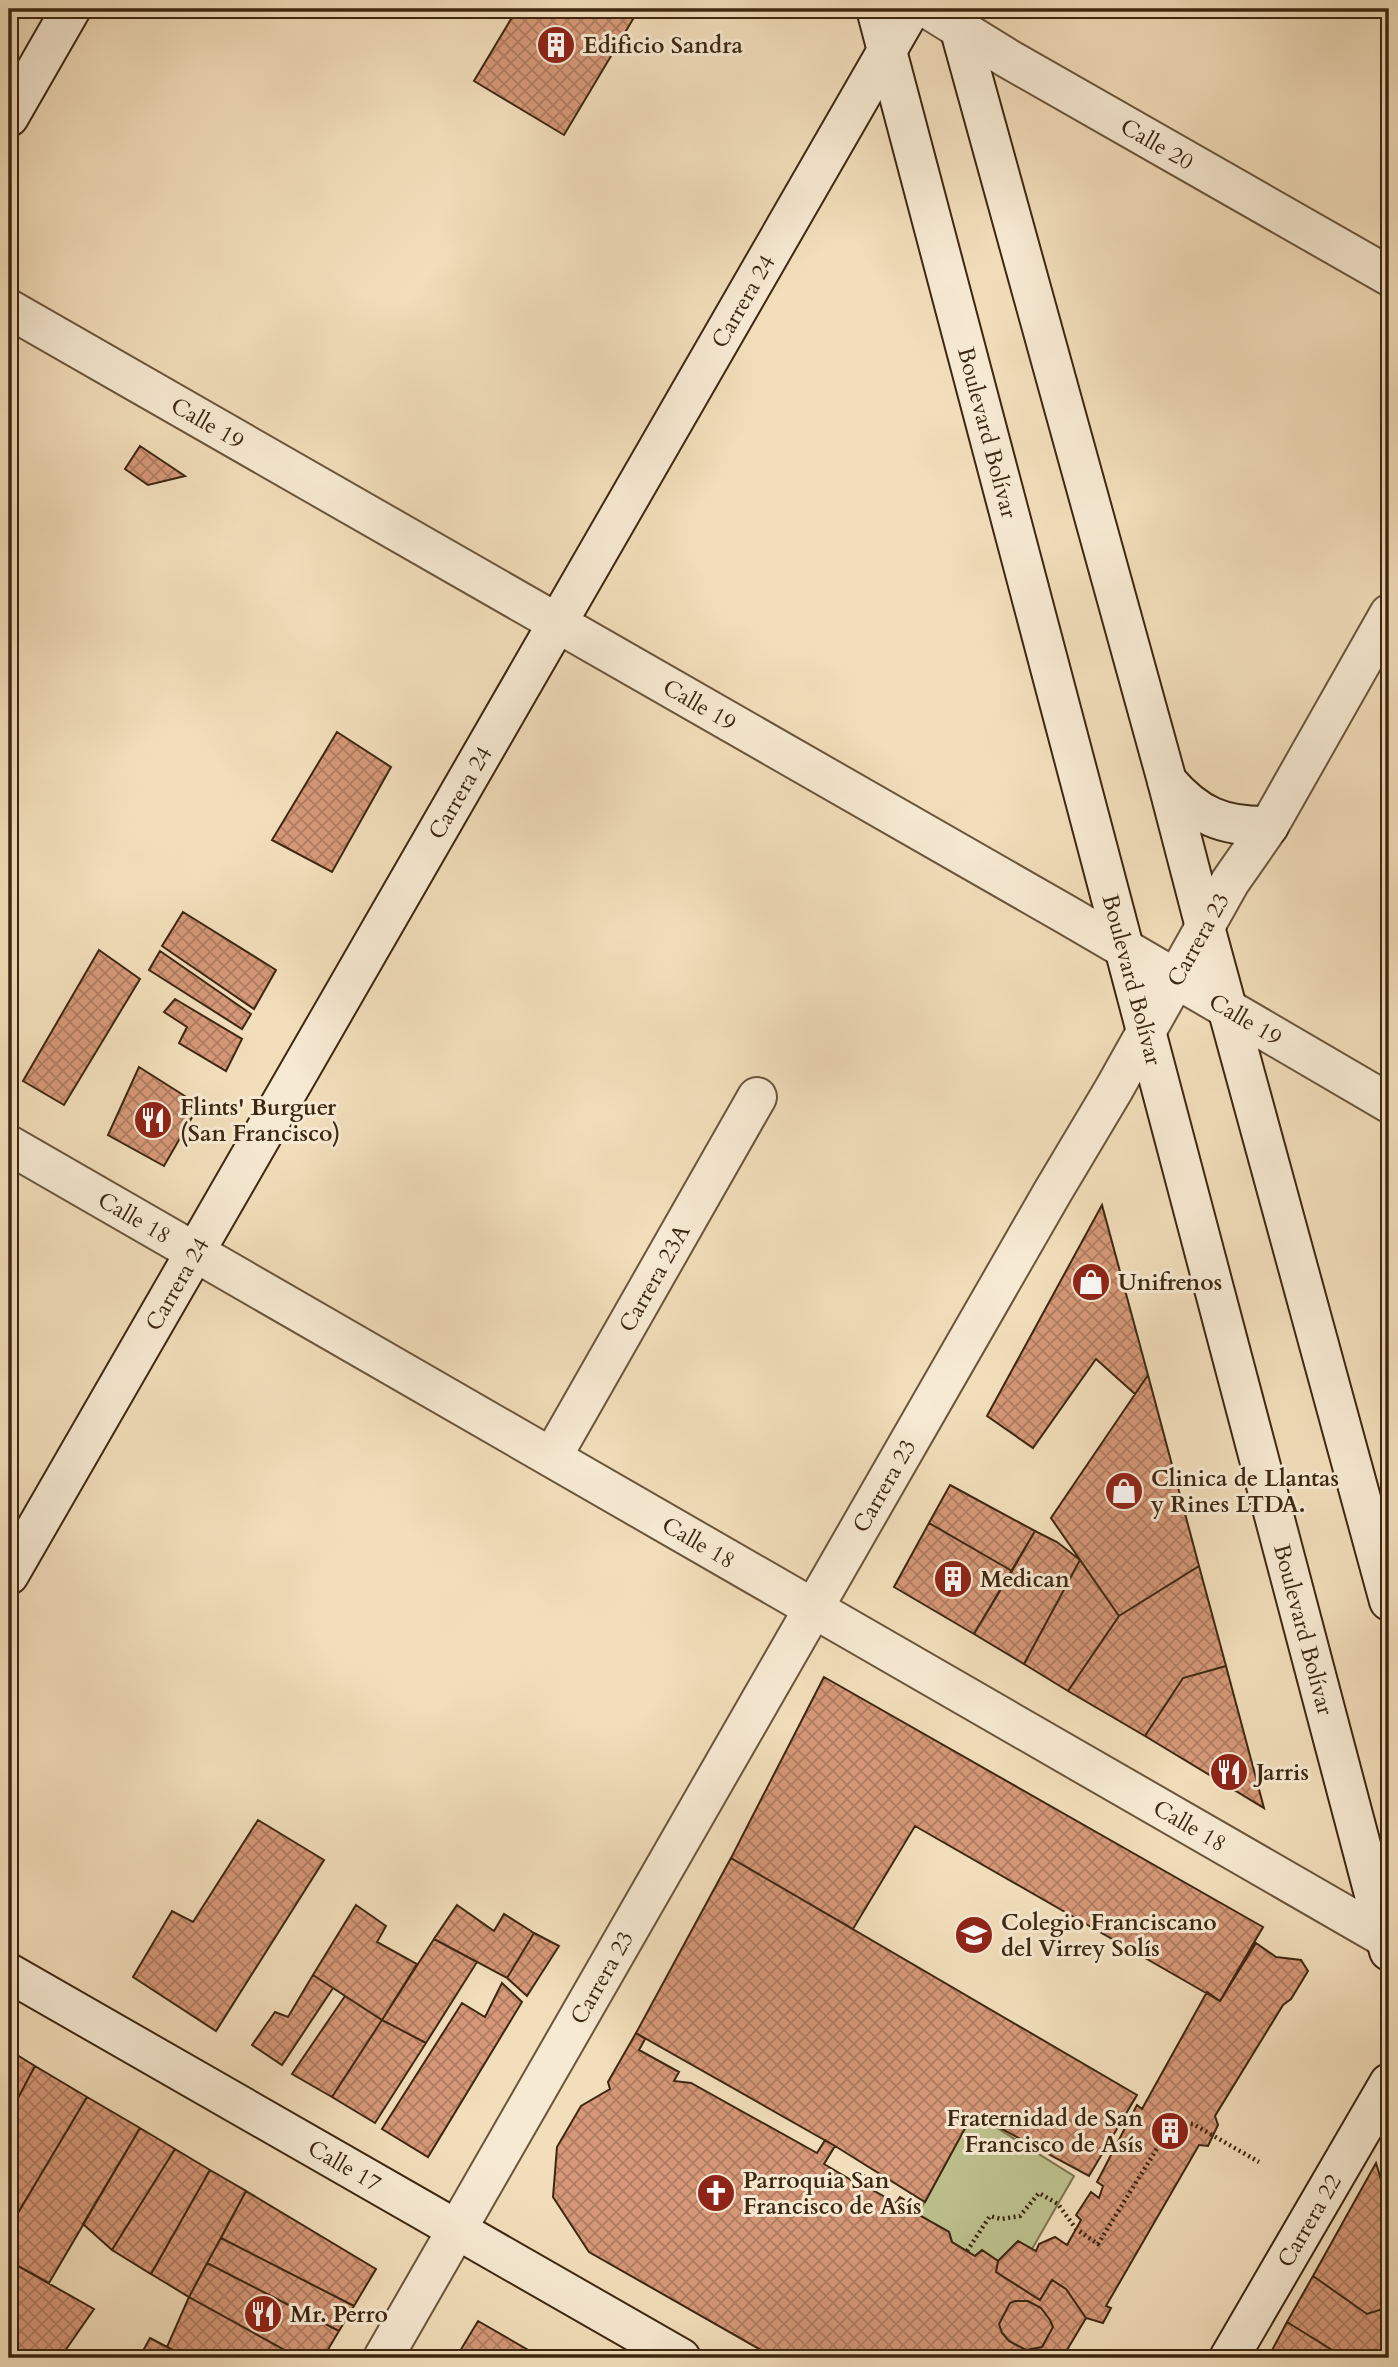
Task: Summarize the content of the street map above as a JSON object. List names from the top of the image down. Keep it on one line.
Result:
{"streets":{"street":["Calle 20","Carrera 24","Calle 19","Boulevard Bolívar","Carrera 23","Calle 18","Carrera 23A","Calle 17","Carrera 22"]},"crossings":[["Carrera 24","Calle 19"],["Carrera 24","Boulevard Bolívar"],["Carrera 24","Calle 18"],["Calle 19","Boulevard Bolívar"],["Calle 19","Carrera 23"],["Boulevard Bolívar","Carrera 23"],["Boulevard Bolívar","Calle 18"],["Carrera 23","Calle 18"],["Carrera 23","Calle 17"],["Calle 18","Carrera 23A"]],"places":{"building":["Edificio Sandra","Medican","Fraternidad de San Francisco de Asís"],"restaurant":["Flints' Burguer (San Francisco)","Jarris","Mr. Perro"],"shop":["Unifrenos","Clinica de Llantas y Rines LTDA."],"school or university":["Colegio Franciscano del Virrey Solís"],"church":["Parroquia San Francisco de Asís"]}}
